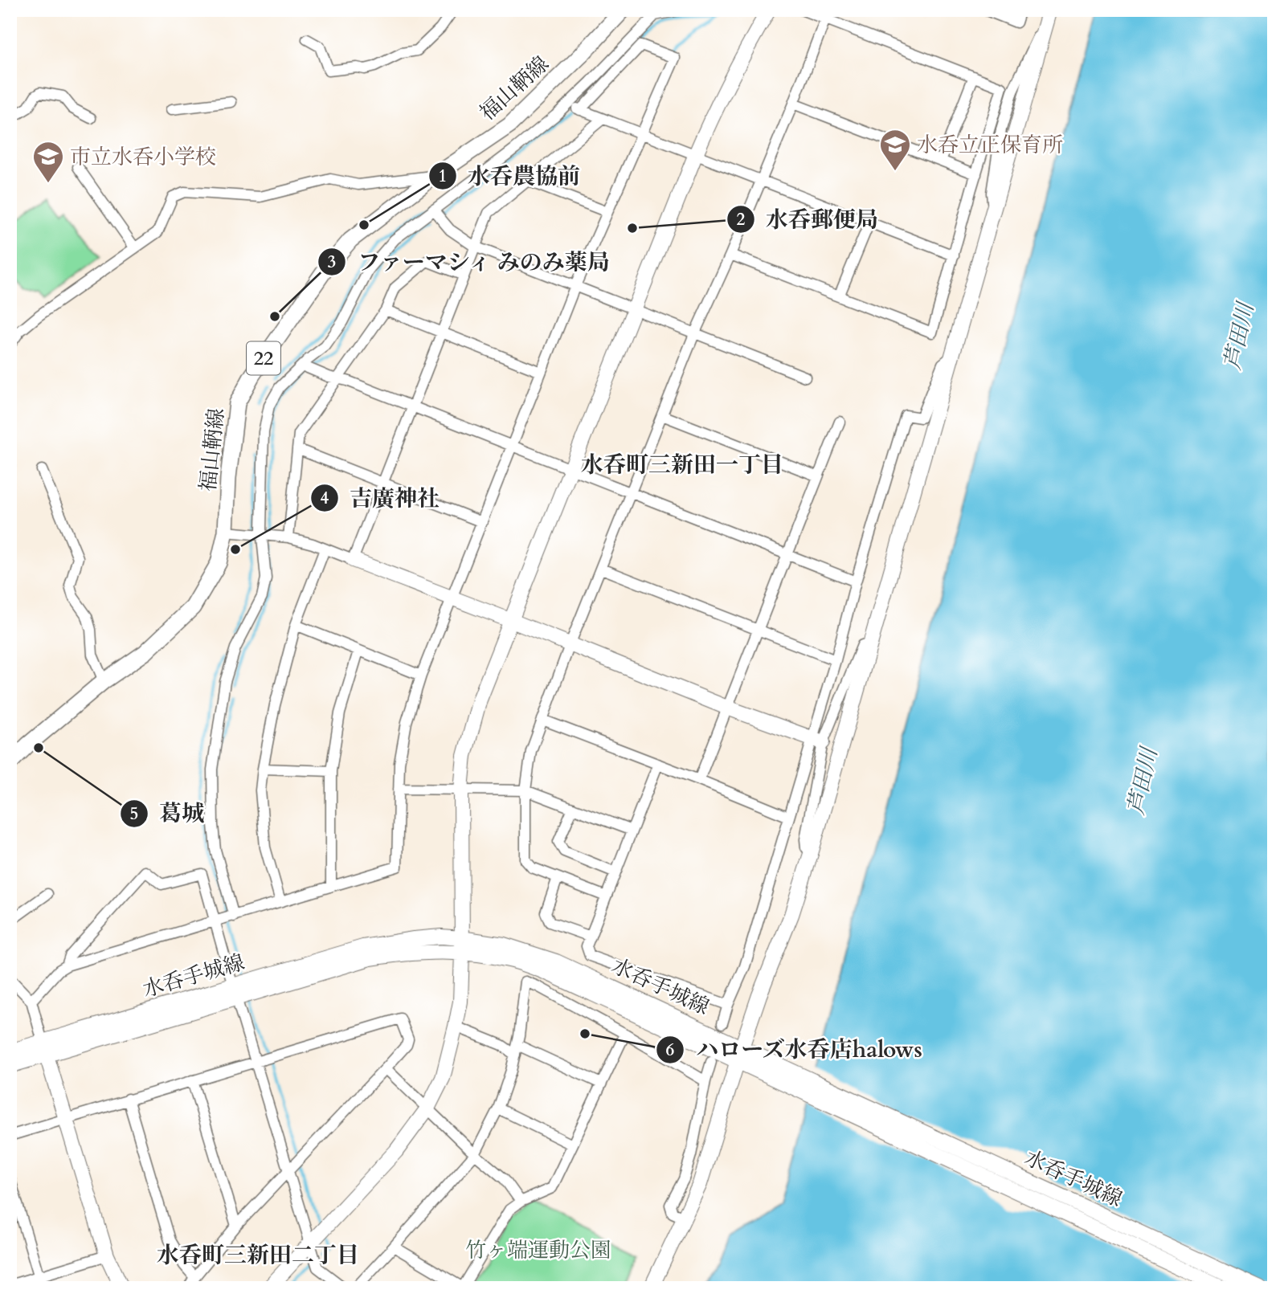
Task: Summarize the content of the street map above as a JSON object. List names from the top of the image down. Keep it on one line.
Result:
{"streets":{"main road":["福山鞆線","22"],"street":["水呑手城線"]},"districts":["水呑町三新田一丁目","水呑町三新田二丁目"],"water":["芦田川"],"parks":["竹ヶ端運動公園"],"places":{"school or university":["水呑立正保育所","市立水呑小学校"],"other":["水呑農協前","水呑郵便局","ファーマシィ みのみ薬局","吉廣神社","葛城","ハローズ水呑店halows"]}}
